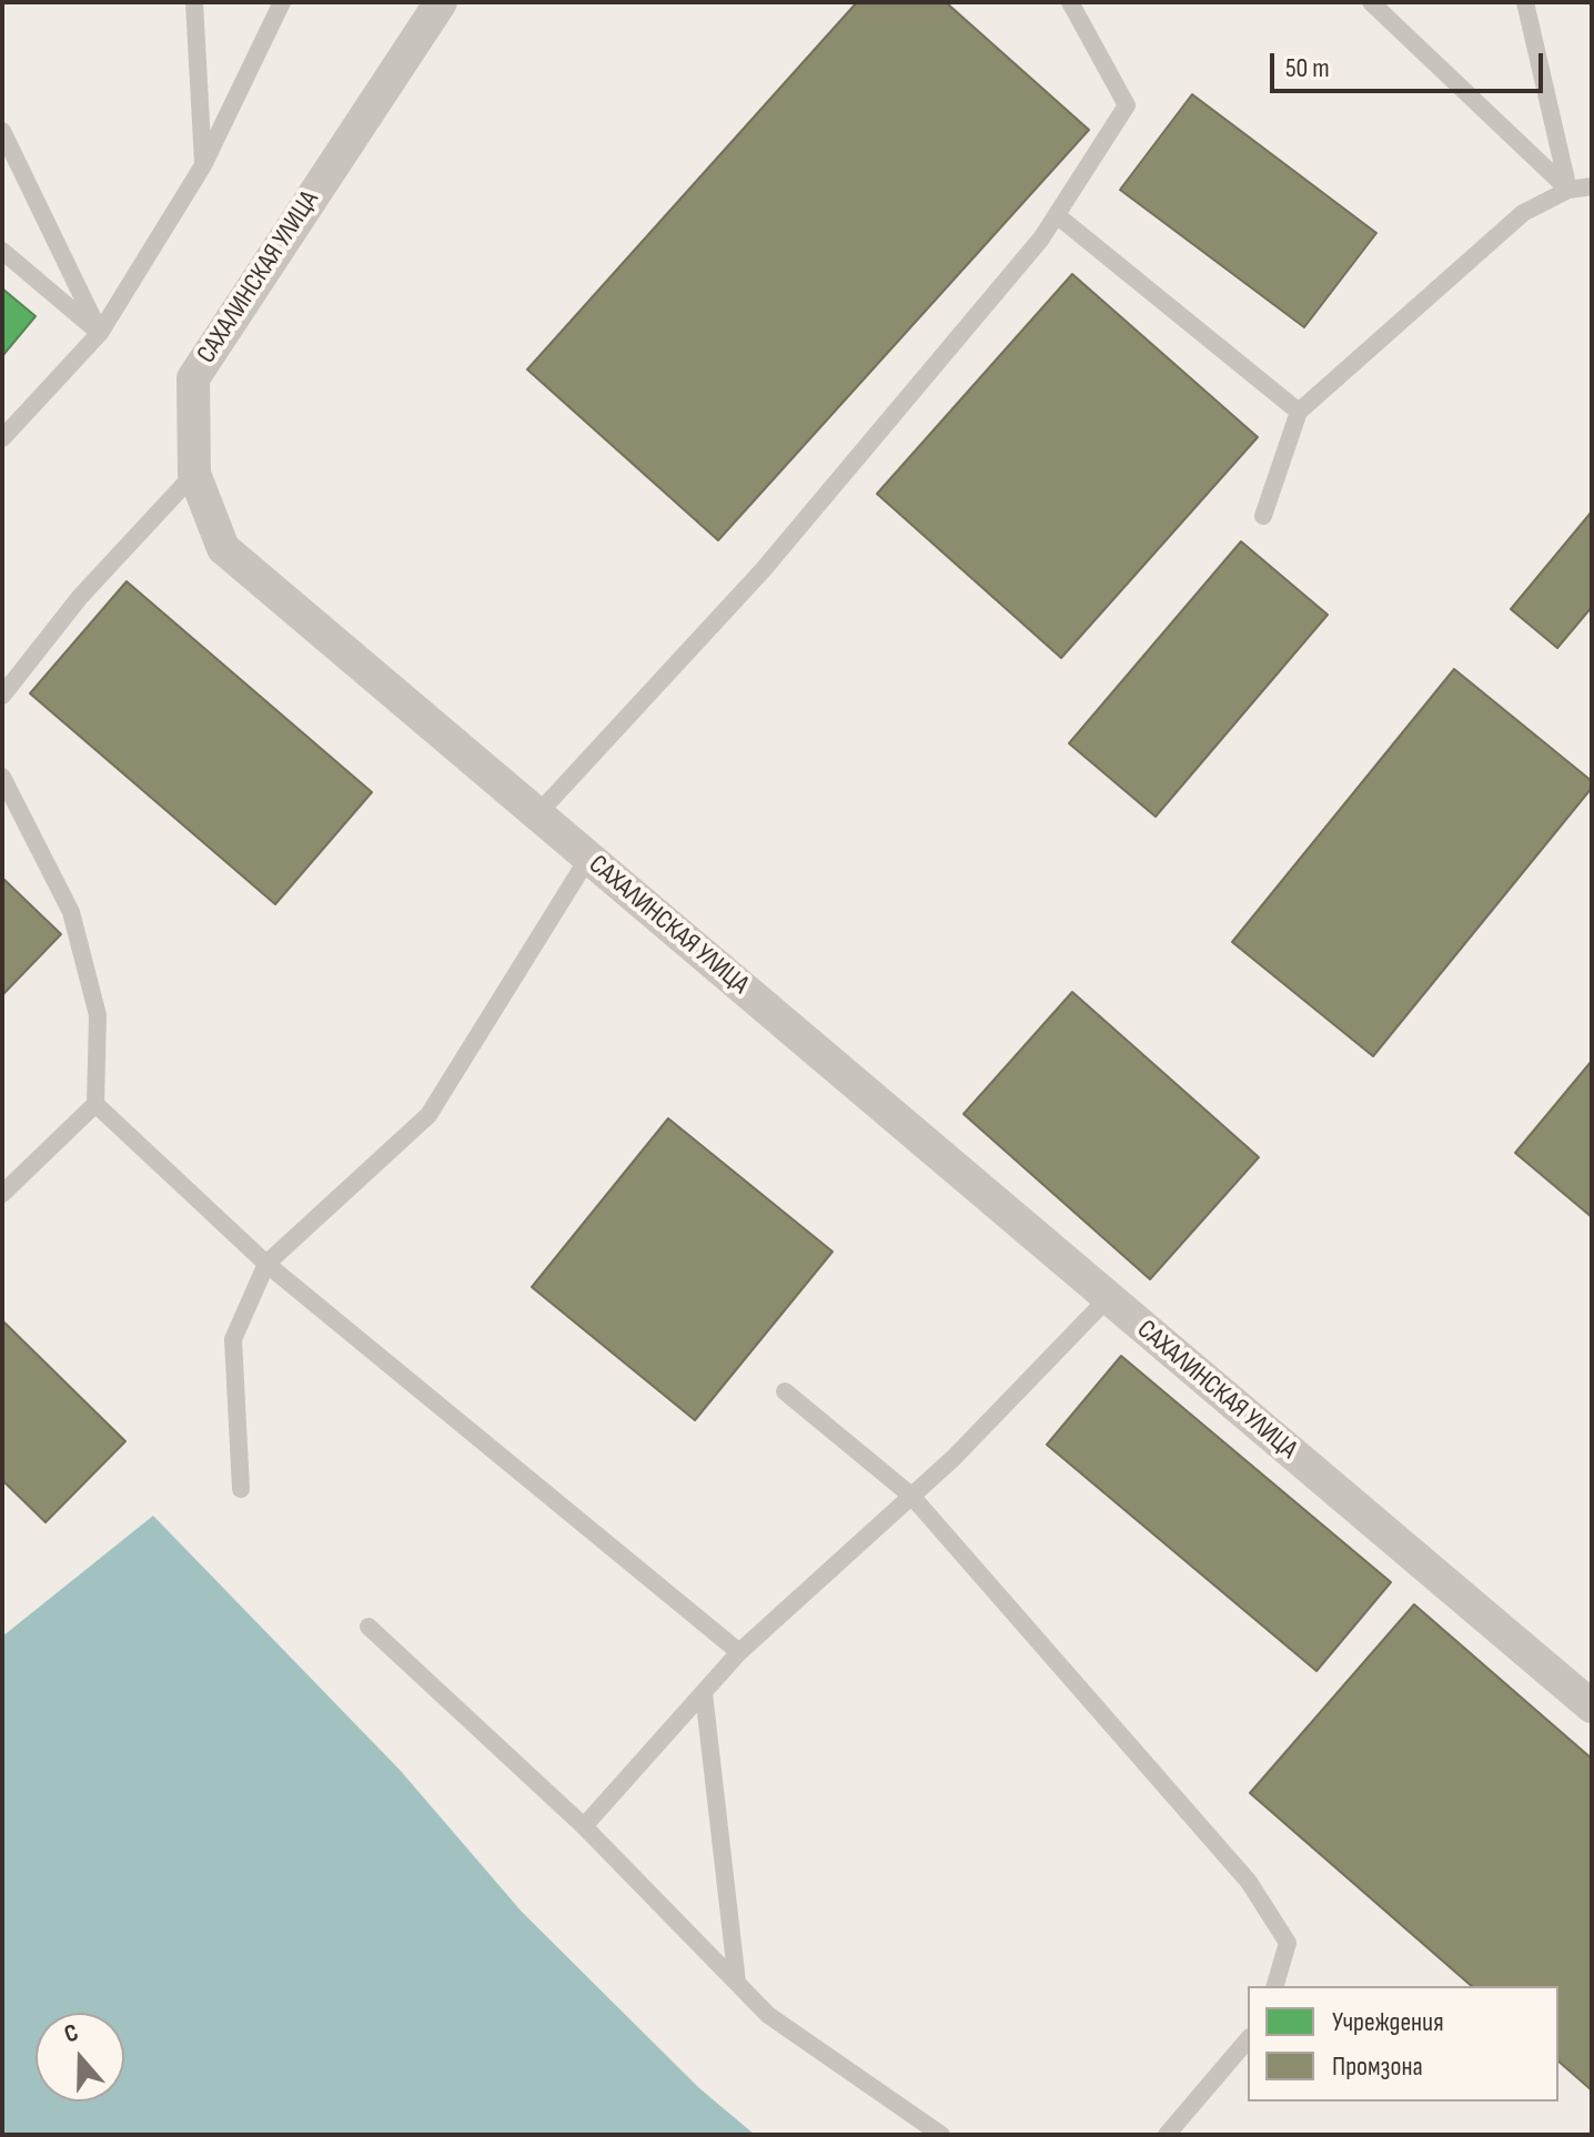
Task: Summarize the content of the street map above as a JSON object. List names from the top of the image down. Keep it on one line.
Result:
{"streets":{"street":["САХАЛИНСКАЯ УЛИЦА"]},"legend":["Учреждения","Промзона"],"scale_bar":"50 m","north":"top"}
